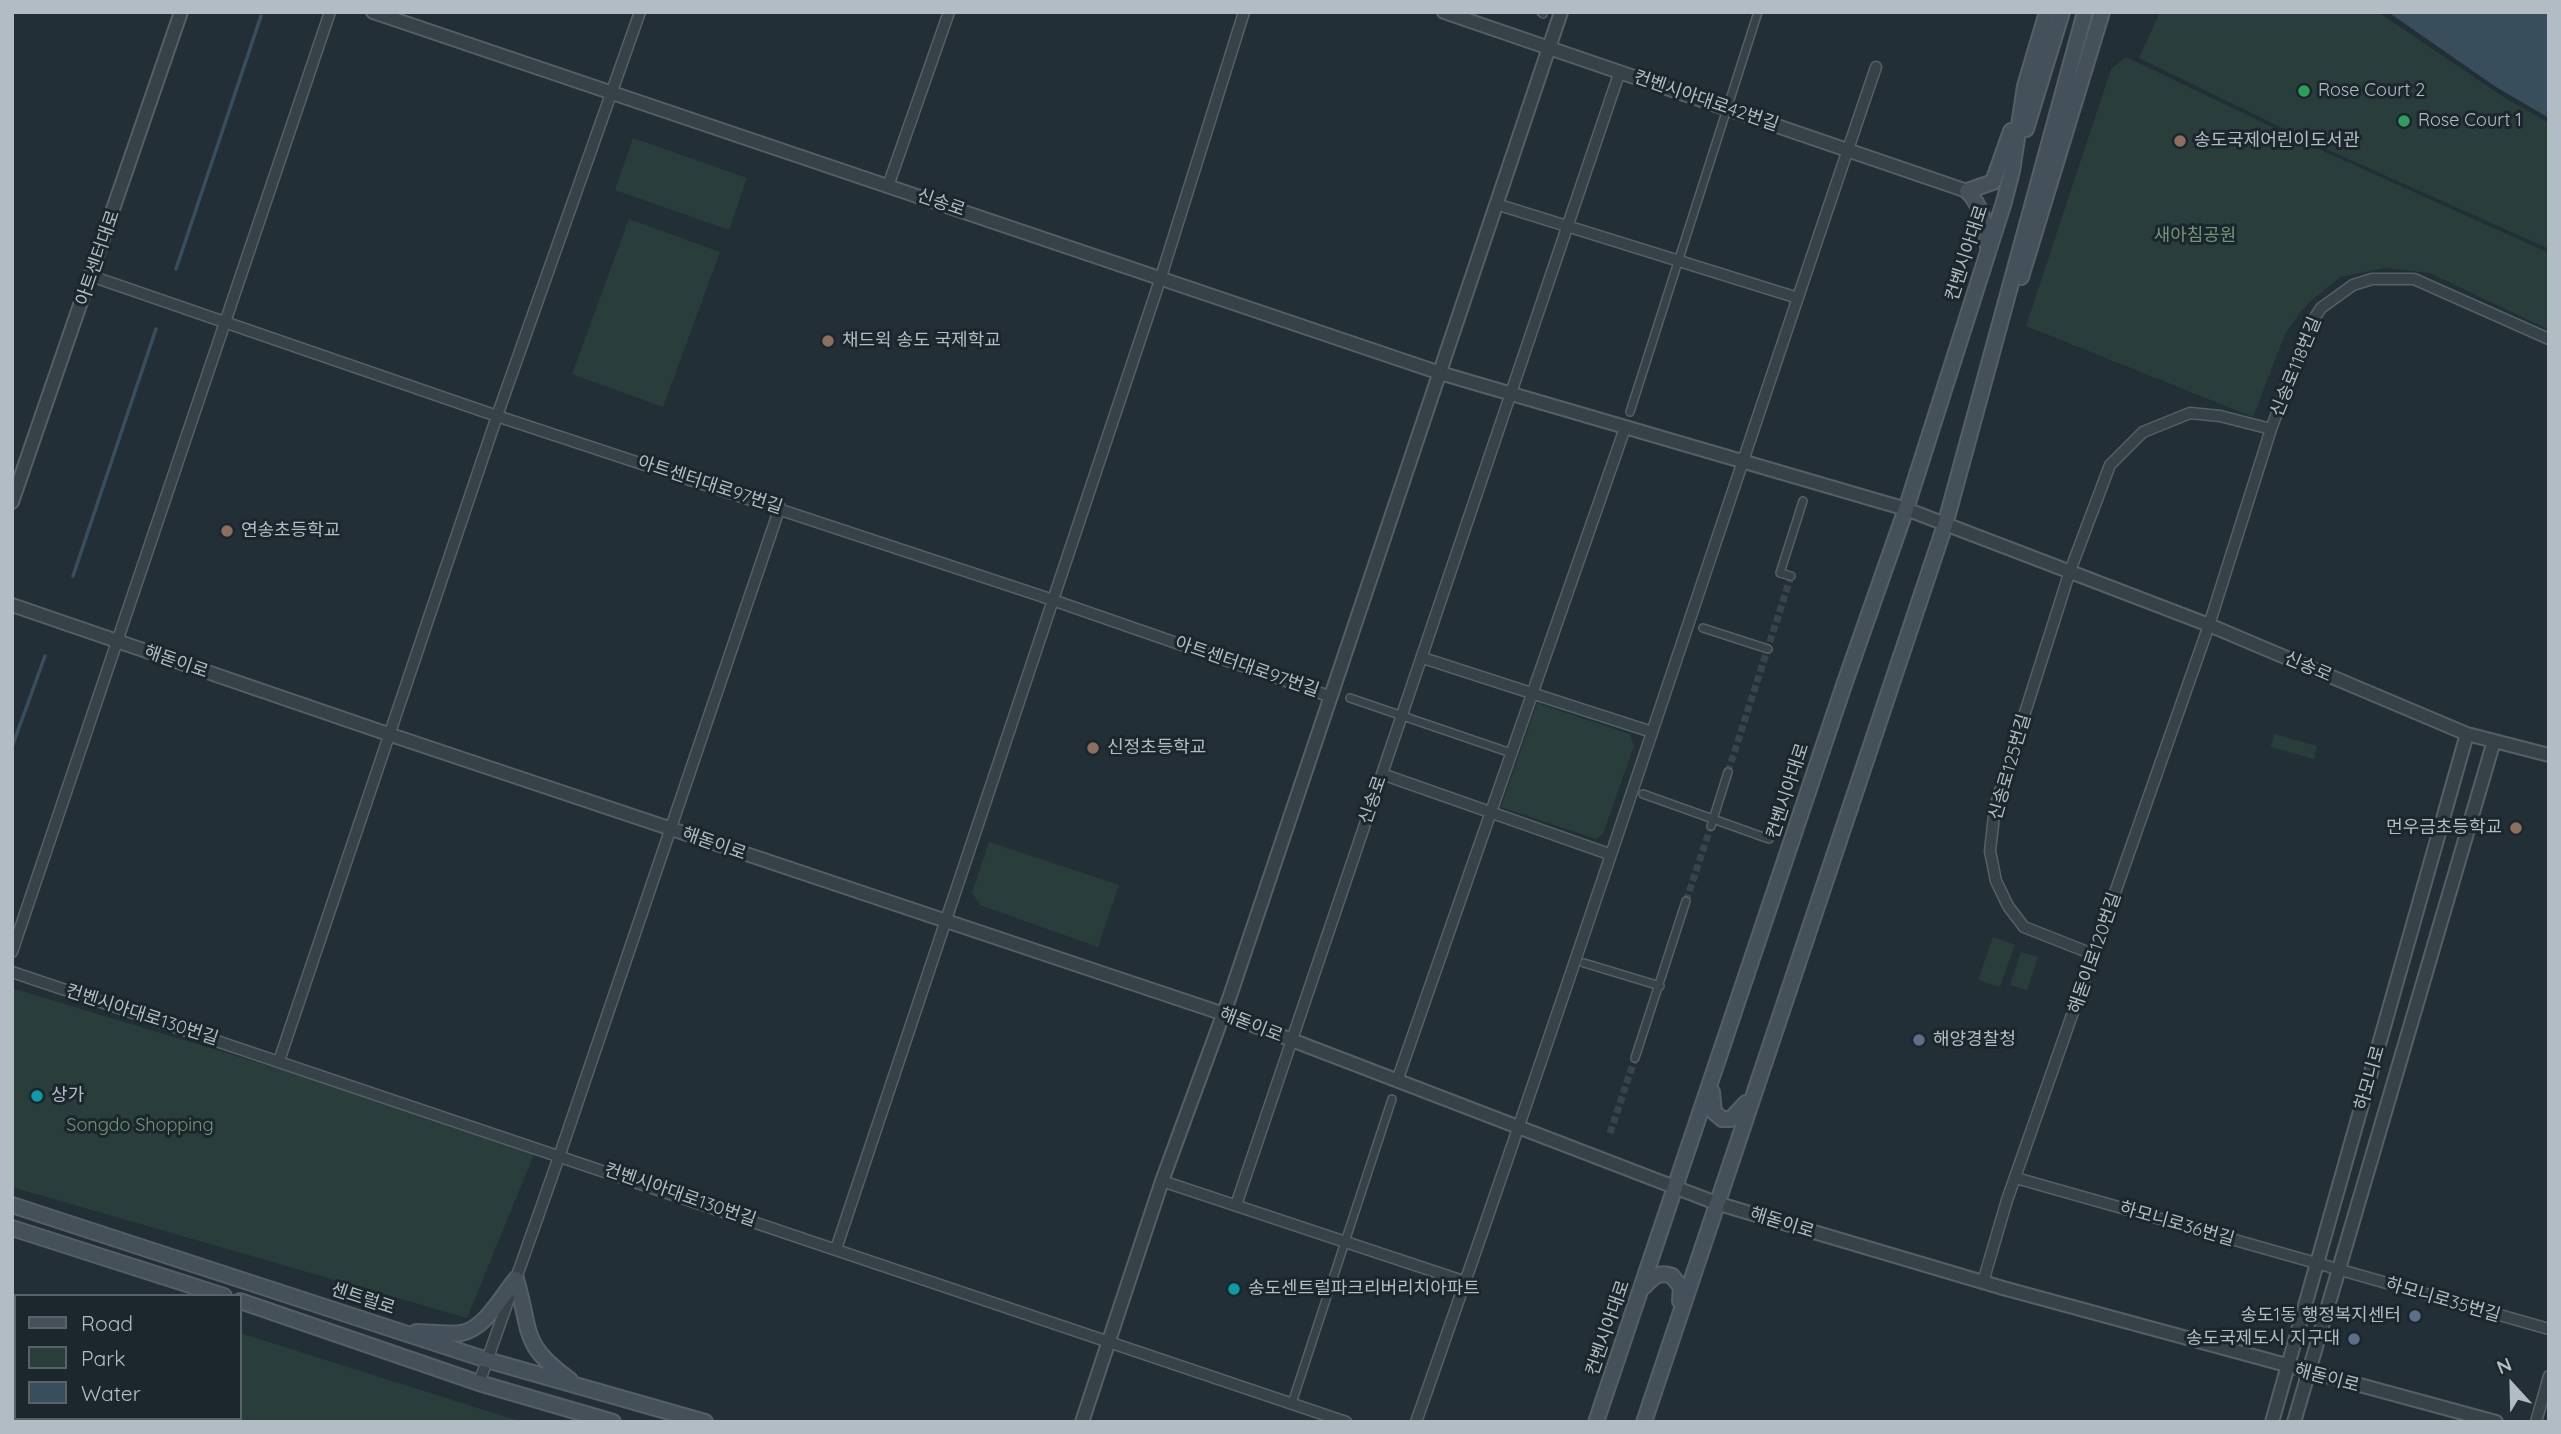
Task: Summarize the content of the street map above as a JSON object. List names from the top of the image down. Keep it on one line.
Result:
{"streets":{"main road":["컨벤시아대로","센트럴로"],"street":["컨벤시아대로42번길","신송로","아트센터대로","신송로118번길","아트센터대로97번길","해돋이로","신송로125번길","해돋이로120번길","컨벤시아대로130번길","하모니로","하모니로36번길","하모니로35번길"]},"crossings":[["신송로","컨벤시아대로"],["신송로","신송로118번길"],["신송로","해돋이로"],["신송로","신송로125번길"],["신송로","해돋이로120번길"],["신송로","하모니로"],["컨벤시아대로","해돋이로"],["아트센터대로","아트센터대로97번길"],["신송로118번길","해돋이로120번길"],["해돋이로","해돋이로120번길"],["해돋이로","하모니로"],["신송로125번길","해돋이로120번길"],["해돋이로120번길","하모니로36번길"],["하모니로","하모니로36번길"],["하모니로","하모니로35번길"],["하모니로36번길","하모니로35번길"]],"parks":["새아침공원","Songdo Shopping"],"places":["Rose Court 2","Rose Court 1","송도국제어린이도서관","채드윅 송도 국제학교","연송초등학교","신정초등학교","먼우금초등학교","해양경찰청","상가","송도센트럴파크리버리치아파트","송도1동 행정복지센터","송도국제도시 지구대"],"legend":["Road","Park","Water"],"north":"top"}
